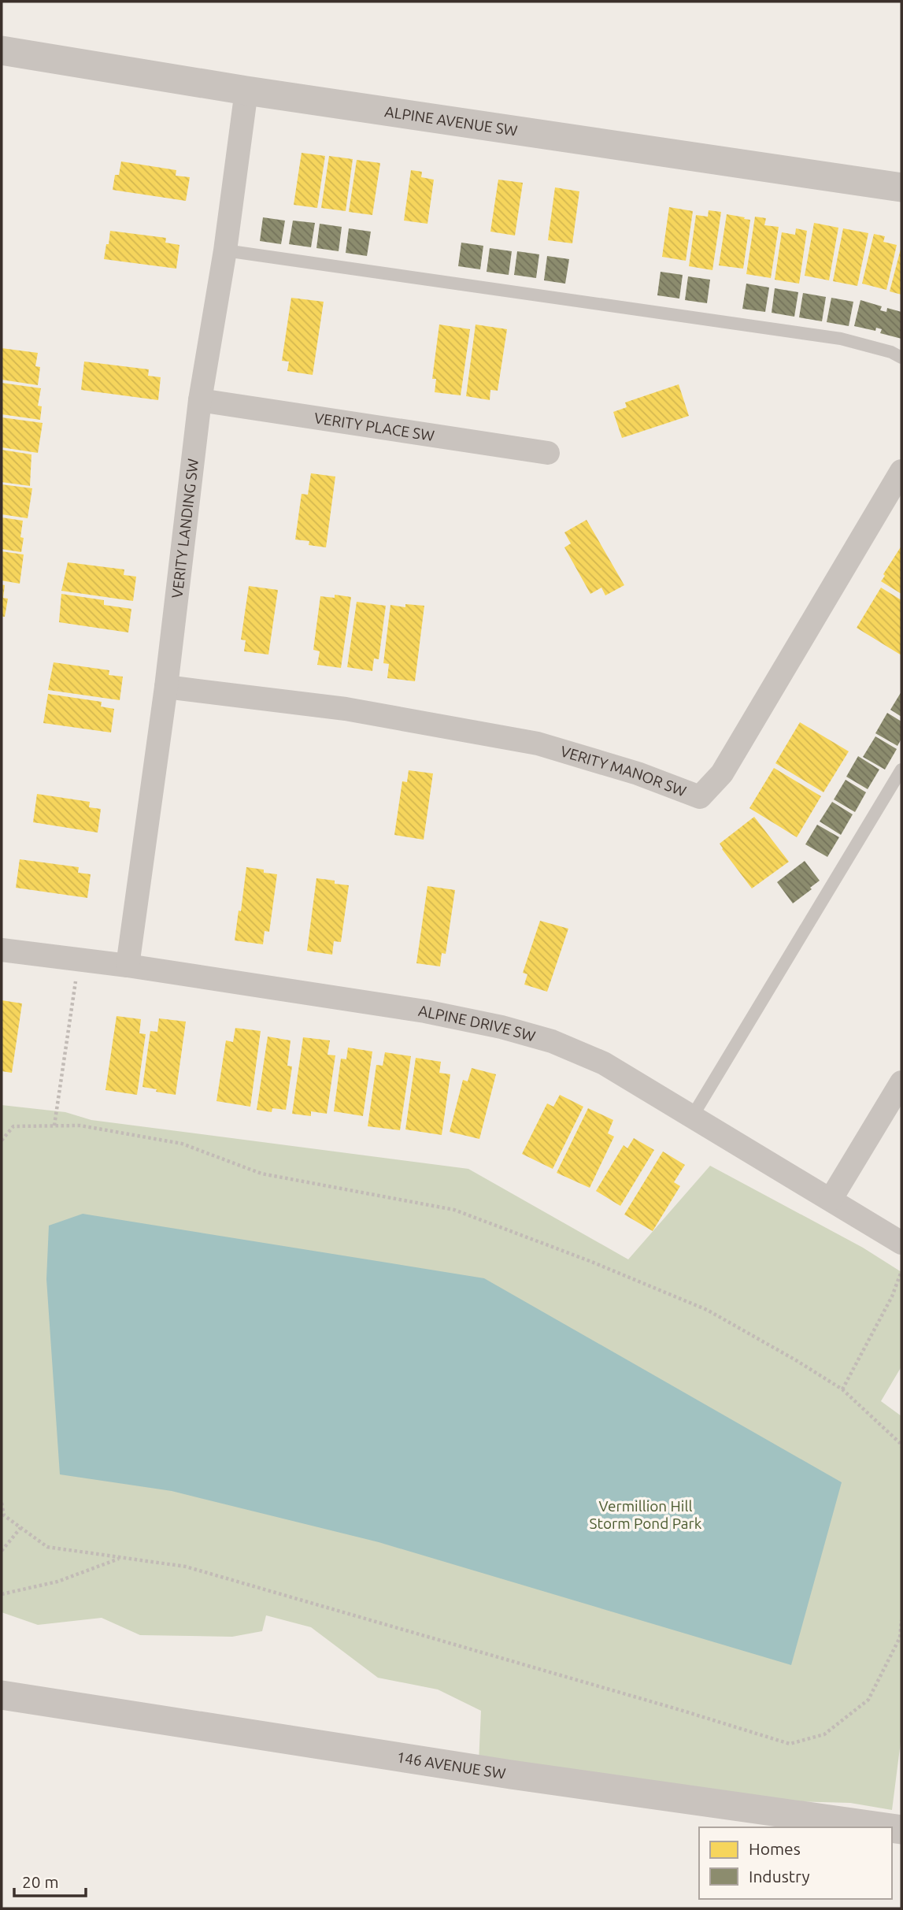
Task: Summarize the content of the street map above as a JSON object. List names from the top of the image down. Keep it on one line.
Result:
{"streets":{"street":["ALPINE AVENUE SW","VERITY PLACE SW","VERITY LANDING SW","VERITY MANOR SW","ALPINE DRIVE SW","146 AVENUE SW"]},"crossings":[["ALPINE AVENUE SW","VERITY LANDING SW"],["VERITY PLACE SW","VERITY LANDING SW"],["VERITY LANDING SW","VERITY MANOR SW"],["VERITY LANDING SW","ALPINE DRIVE SW"]],"parks":["Vermillion Hill Storm Pond Park"],"legend":["Homes","Industry"],"scale_bar":"20 m"}
